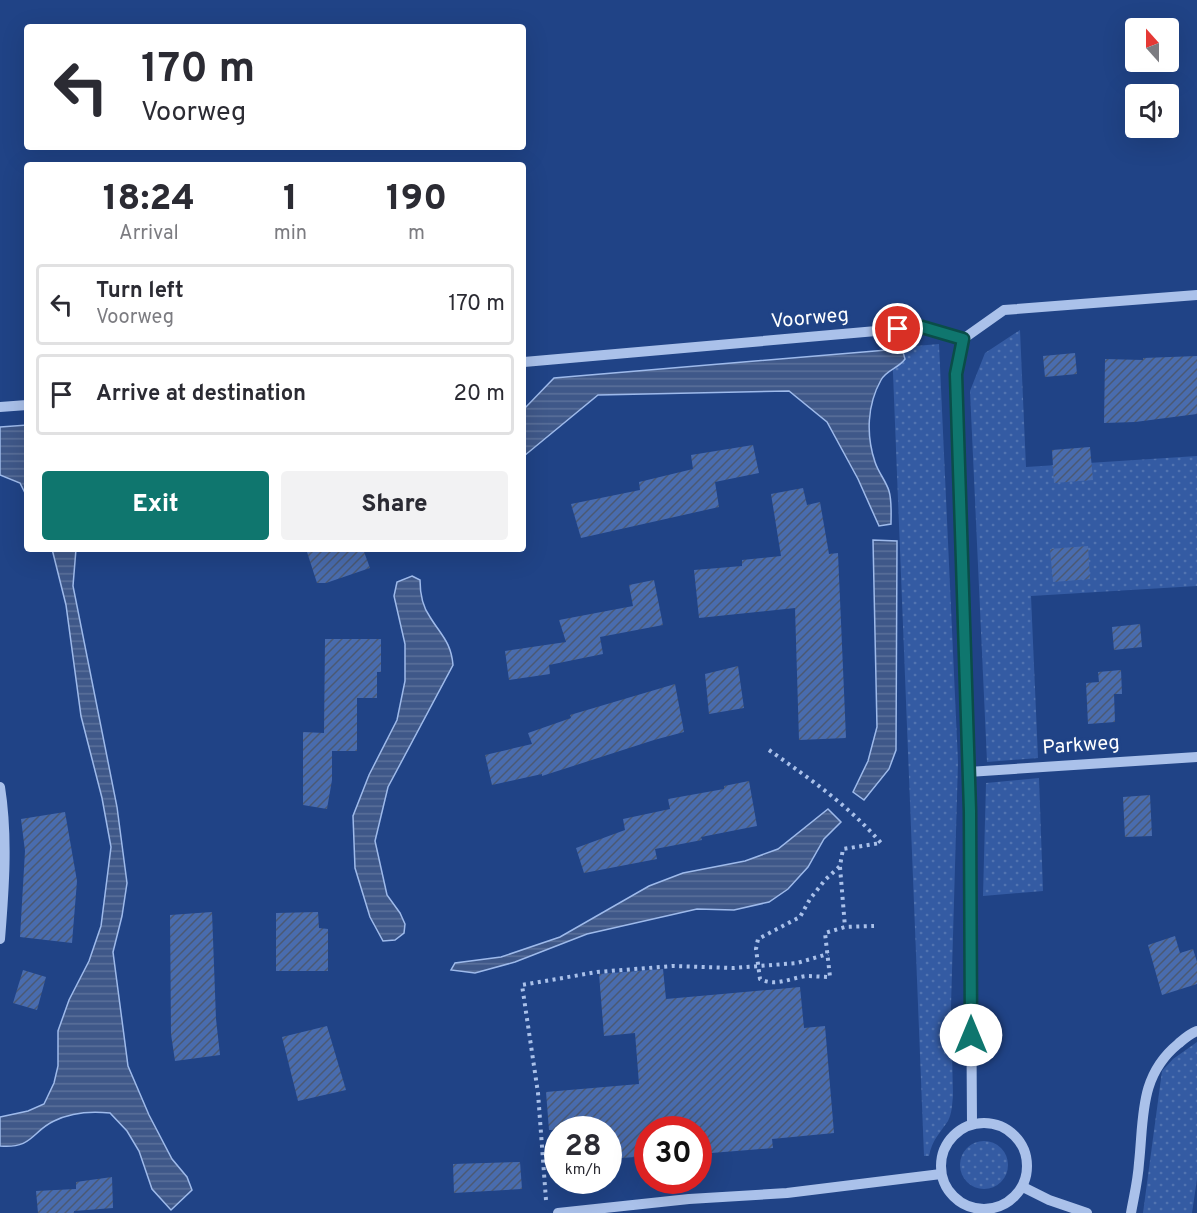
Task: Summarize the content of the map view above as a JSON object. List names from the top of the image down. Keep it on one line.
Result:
{"streets":{"street":["Voorweg","Parkweg"]},"north":"top","page":{"turn":["170 m","Voorweg"],"eta":["18:24","Arrival","1","min","190","m"],"list":[{"name":"Turn left","note":"Voorweg","value":"170 m"},{"name":"Arrive at destination","value":"20 m"}],"buttons":["Exit","Share"],"speed":"28 km/h","limit":"30"}}
